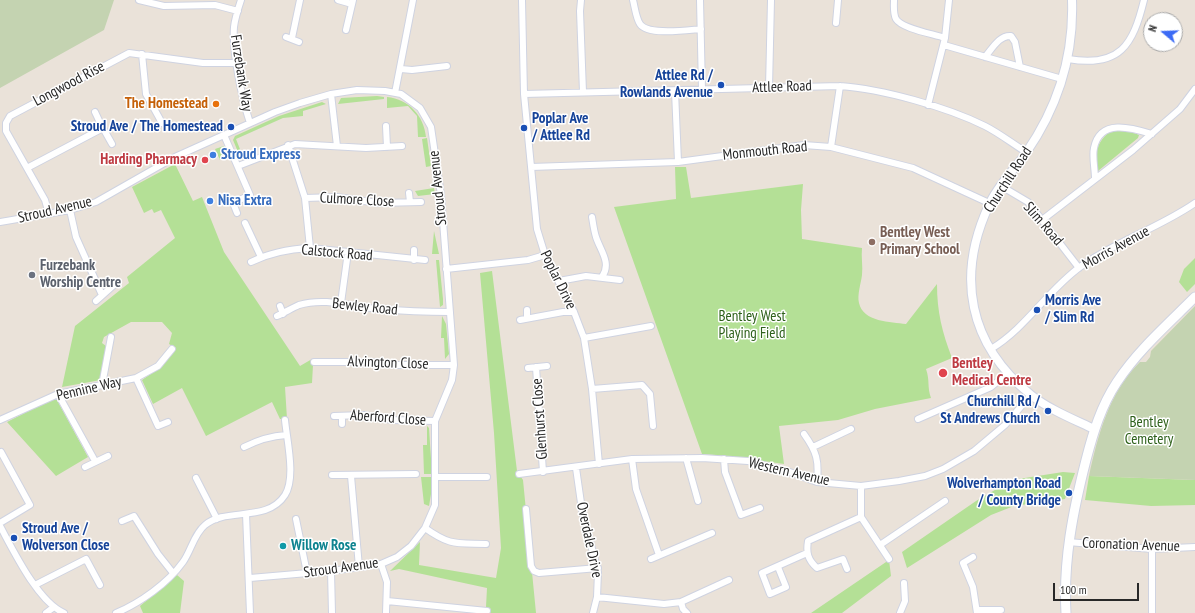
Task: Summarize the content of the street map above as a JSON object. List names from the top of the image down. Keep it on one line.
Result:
{"streets":{"street":["Furzebank Way","Longwood Rise","Attlee Road","Monmouth Road","Churchill Road","Stroud Avenue","Culmore Close","Slim Road","Morris Avenue","Calstock Road","Poplar Drive","Bewley Road","Alvington Close","Pennine Way","Aberford Close","Glenhurst Close","Western Avenue","Overdale Drive","Coronation Avenue"]},"crossings":[["Furzebank Way","Longwood Rise"],["Furzebank Way","Stroud Avenue"],["Longwood Rise","Stroud Avenue"],["Attlee Road","Churchill Road"],["Attlee Road","Poplar Drive"],["Monmouth Road","Churchill Road"],["Monmouth Road","Poplar Drive"],["Churchill Road","Slim Road"],["Churchill Road","Morris Avenue"],["Churchill Road","Western Avenue"],["Stroud Avenue","Bewley Road"],["Stroud Avenue","Alvington Close"],["Stroud Avenue","Aberford Close"],["Slim Road","Morris Avenue"],["Poplar Drive","Western Avenue"],["Glenhurst Close","Western Avenue"],["Western Avenue","Overdale Drive"]],"parks":["Bentley West Playing Field","Bentley Cemetery"],"places":["Attlee Rd / Rowlands Avenue","The Homestead","Stroud Ave / The Homestead","Poplar Ave / Attlee Rd","Stroud Express","Harding Pharmacy","Nisa Extra","Bentley West Primary School","Furzebank Worship Centre","Morris Ave / Slim Rd","Bentley Medical Centre","Churchill Rd / St Andrews Church","Wolverhampton Road / County Bridge","Stroud Ave / Wolverson Close","Willow Rose"],"scale_bar":"100 m","north":"left"}
